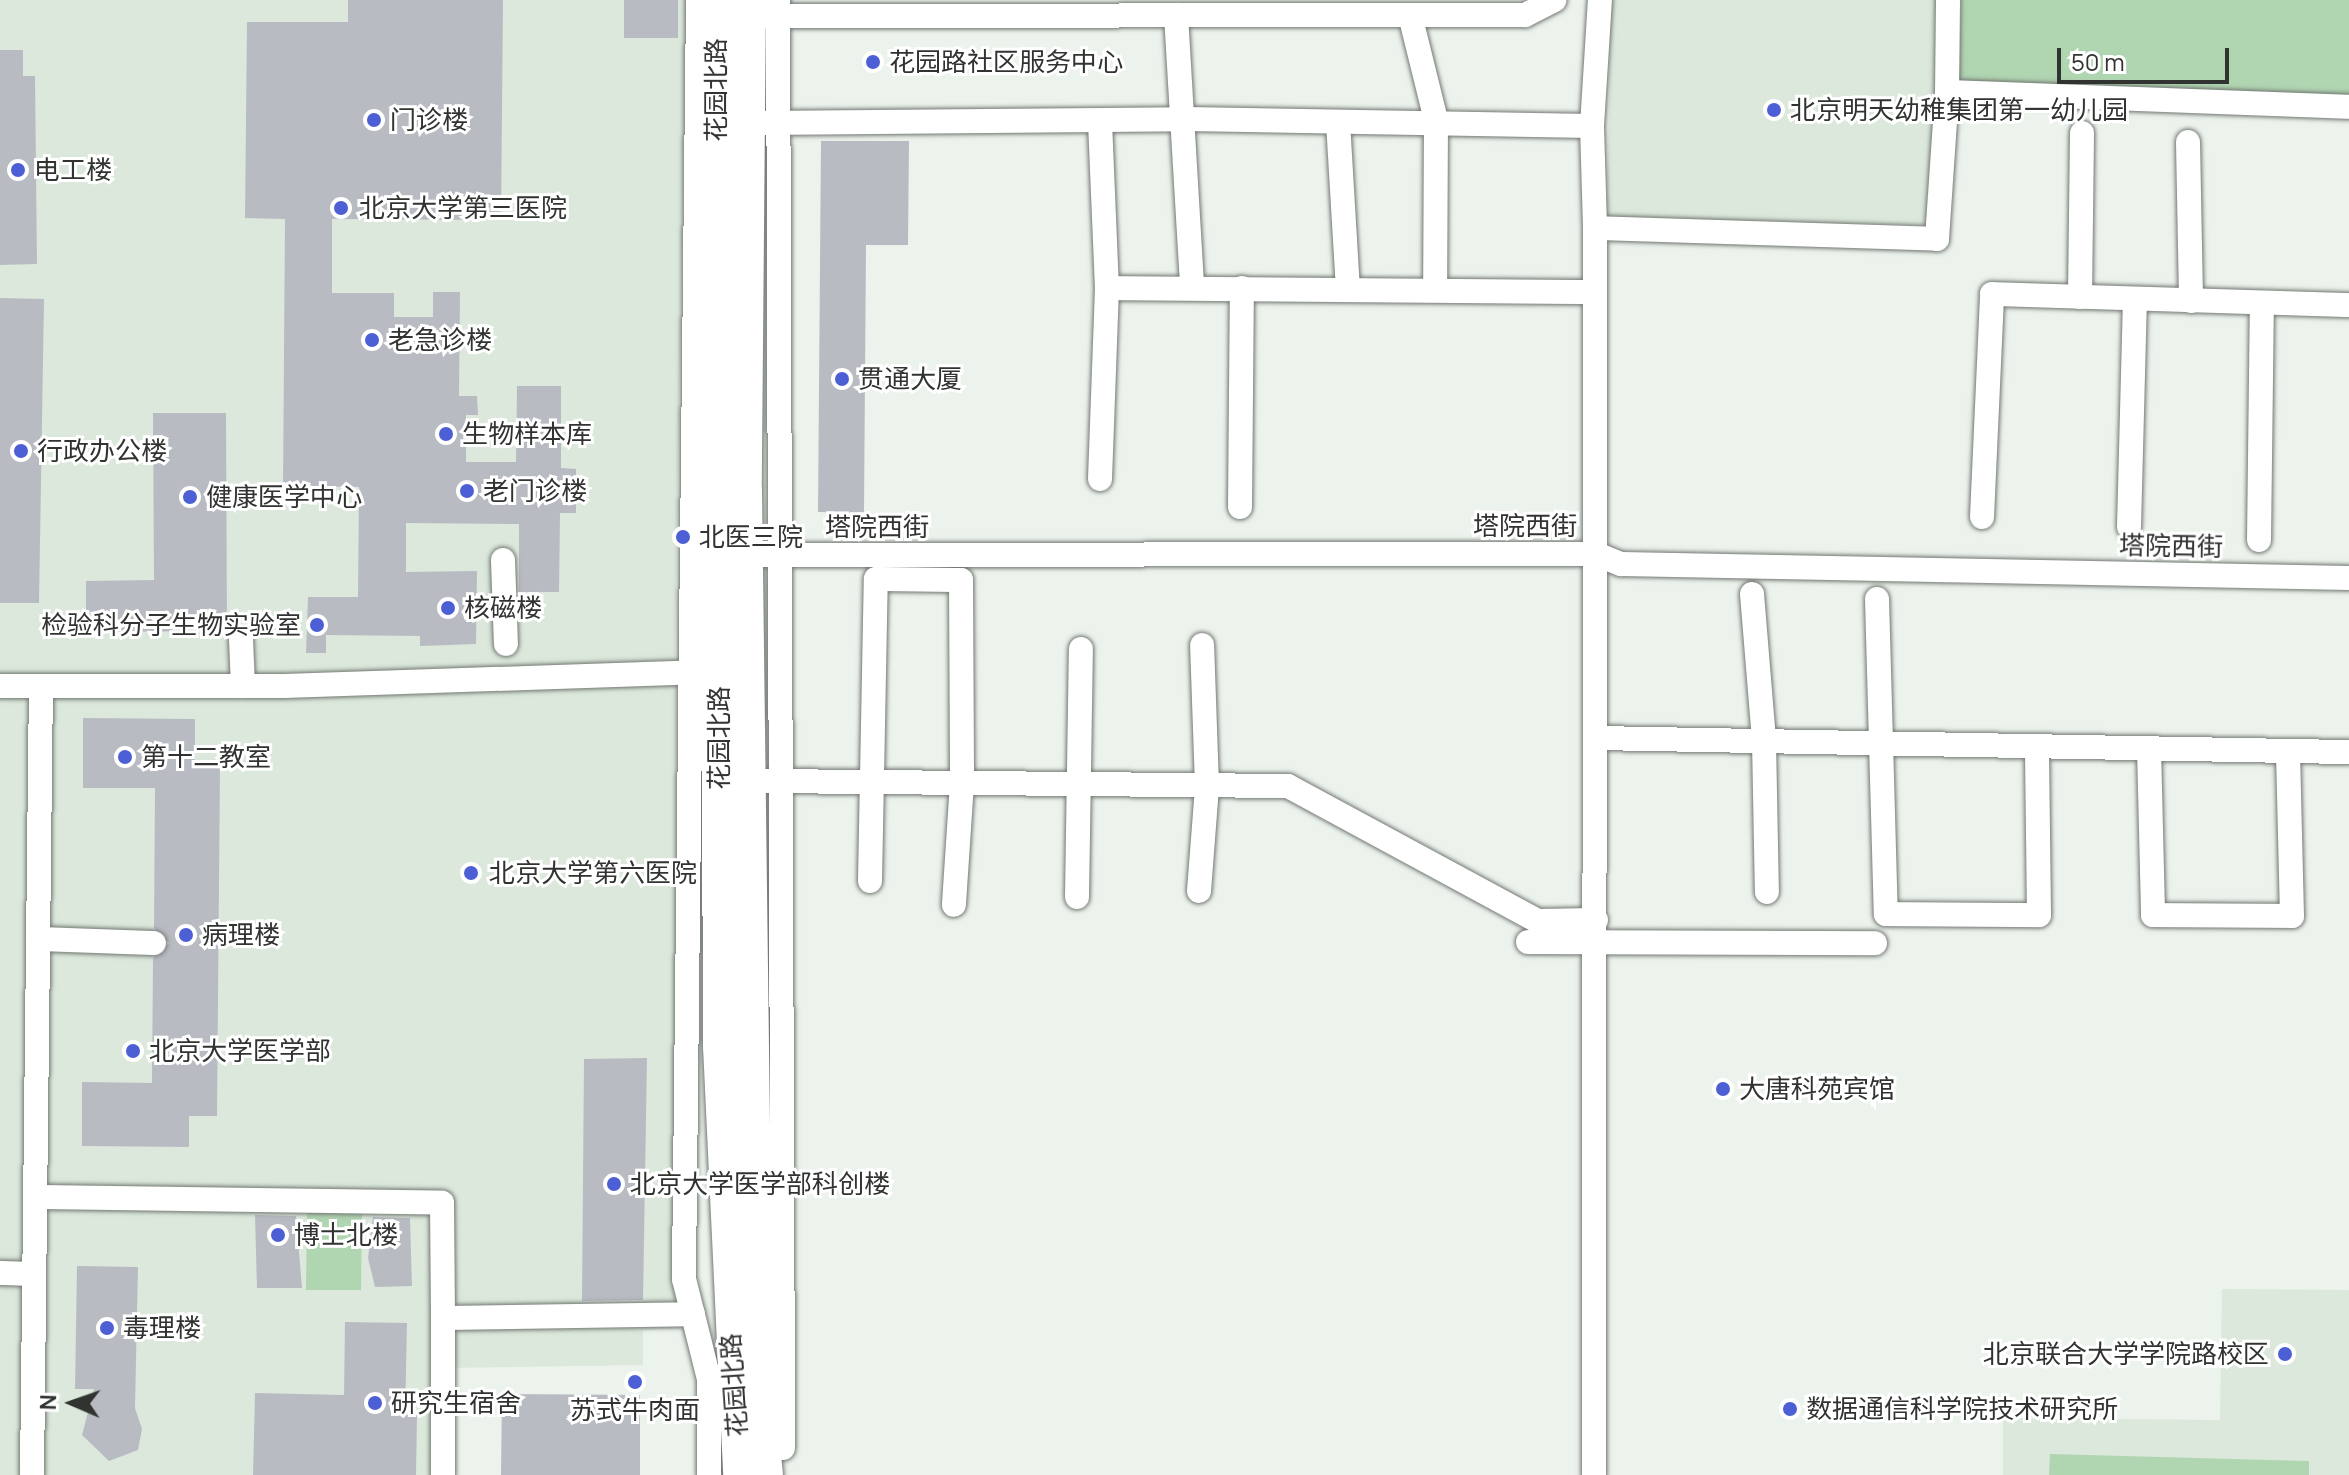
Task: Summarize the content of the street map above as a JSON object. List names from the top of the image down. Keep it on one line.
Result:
{"streets":{"street":["花园北路","塔院西街"]},"crossings":[["花园北路","塔院西街"]],"places":["花园路社区服务中心","北京明天幼稚集团第一幼儿园","门诊楼","电工楼","北京大学第三医院","老急诊楼","贯通大厦","生物样本库","行政办公楼","老门诊楼","健康医学中心","北医三院","核磁楼","检验科分子生物实验室","第十二教室","北京大学第六医院","病理楼","北京大学医学部","大唐科苑宾馆","北京大学医学部科创楼","博士北楼","毒理楼","北京联合大学学院路校区","苏式牛肉面","研究生宿舍","数据通信科学院技术研究所"],"scale_bar":"50 m","north":"left"}
